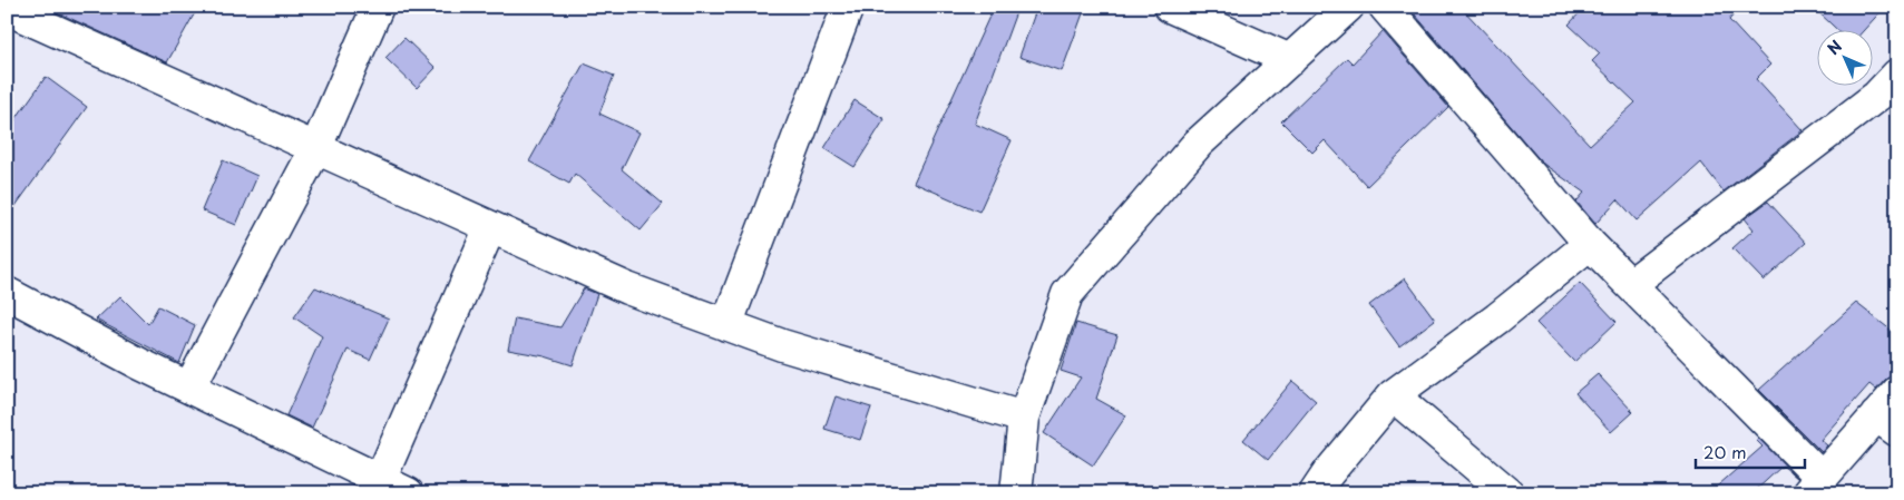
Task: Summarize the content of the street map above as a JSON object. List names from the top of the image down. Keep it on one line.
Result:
{"scale_bar":"20 m","north":"top left"}
